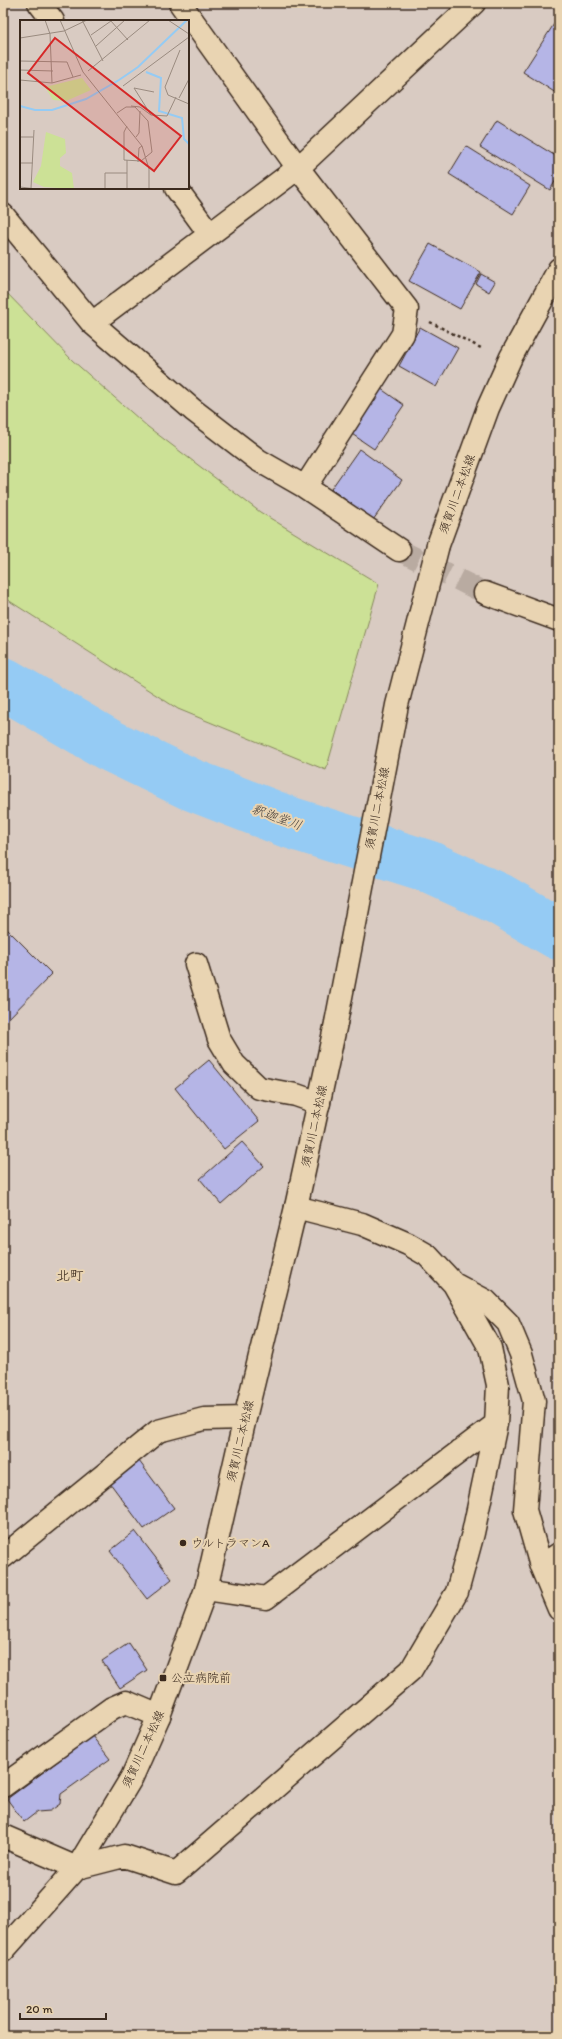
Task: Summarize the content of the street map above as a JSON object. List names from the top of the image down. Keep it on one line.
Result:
{"streets":{"street":["須賀川二本松線"]},"districts":["北町"],"water":["釈迦堂川"],"places":{"other":["ウルトラマンA"],"transit":["公立病院前"]},"scale_bar":"20 m"}
